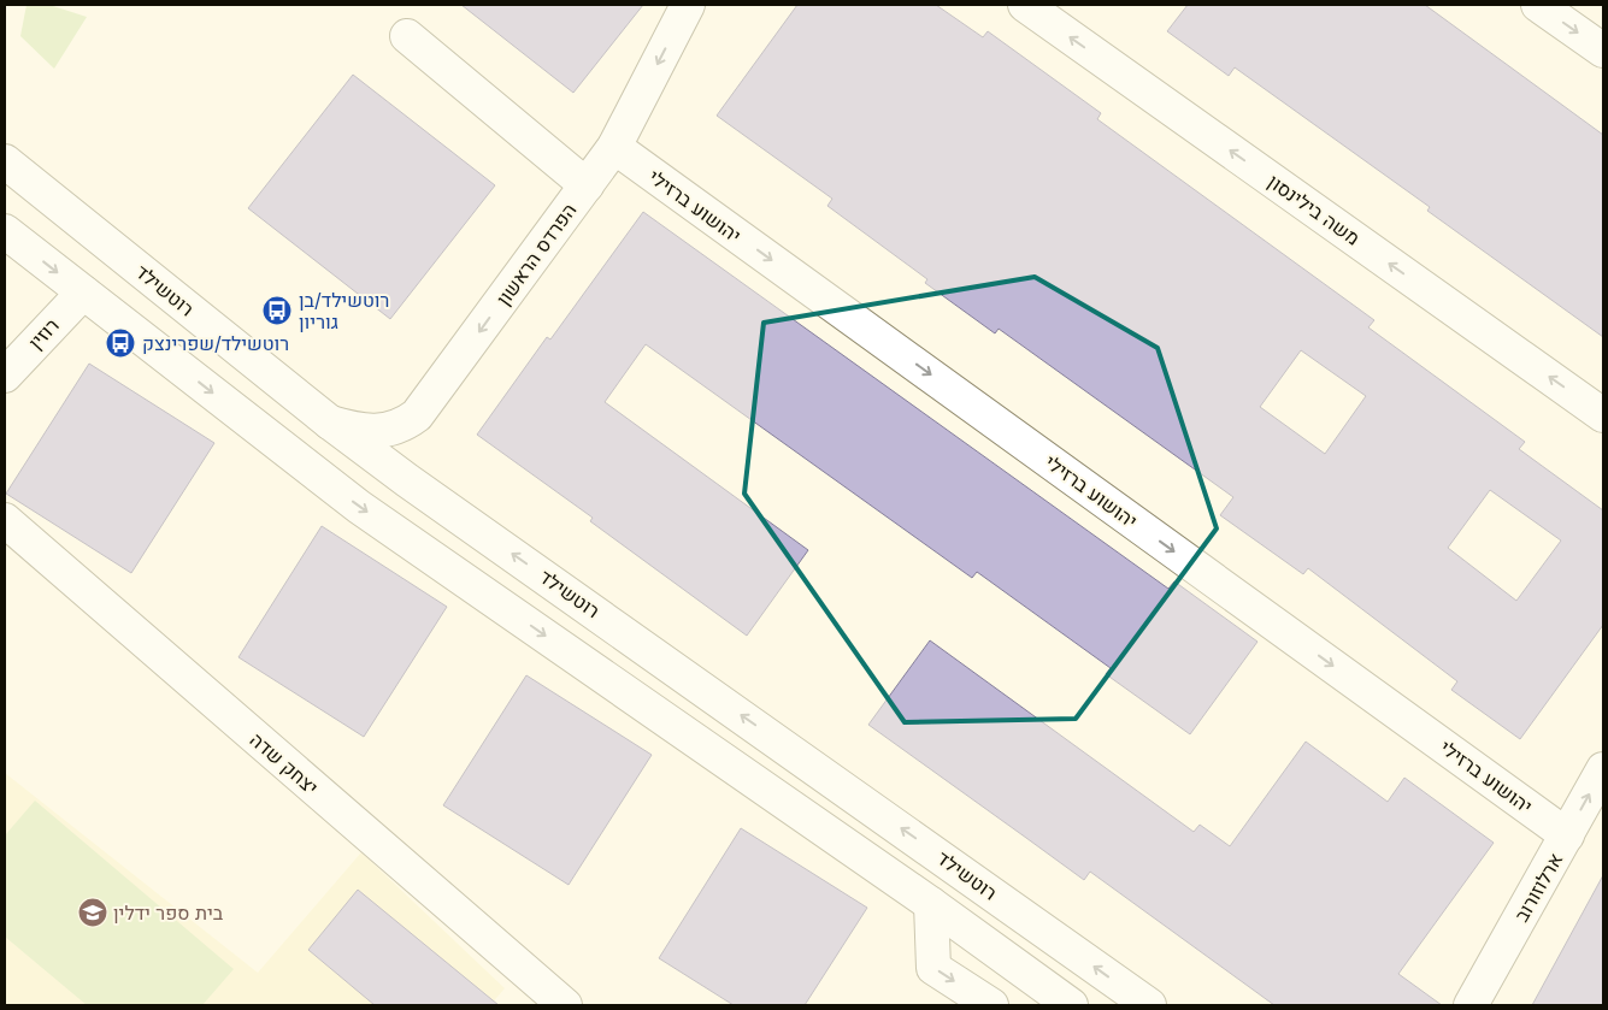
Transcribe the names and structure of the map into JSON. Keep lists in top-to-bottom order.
{
  "streets": {
    "street": [
      "יהושוע ברזילי",
      "משה בילינסון",
      "הפרדס הראשון",
      "רוטשילד",
      "רוזין",
      "יצחק שדה",
      "ארלוזורוב"
    ]
  },
  "crossings": [
    ["יהושוע ברזילי", "הפרדס הראשון"],
    ["יהושוע ברזילי", "ארלוזורוב"],
    ["הפרדס הראשון", "רוטשילד"]
  ],
  "one_way": ["יהושוע ברזילי", "משה בילינסון", "הפרדס הראשון"],
  "places": {
    "bus stop": ["רוטשילד/בן גוריון", "רוטשילד/שפרינצק"],
    "school or university": ["בית ספר ידלין"]
  }
}
